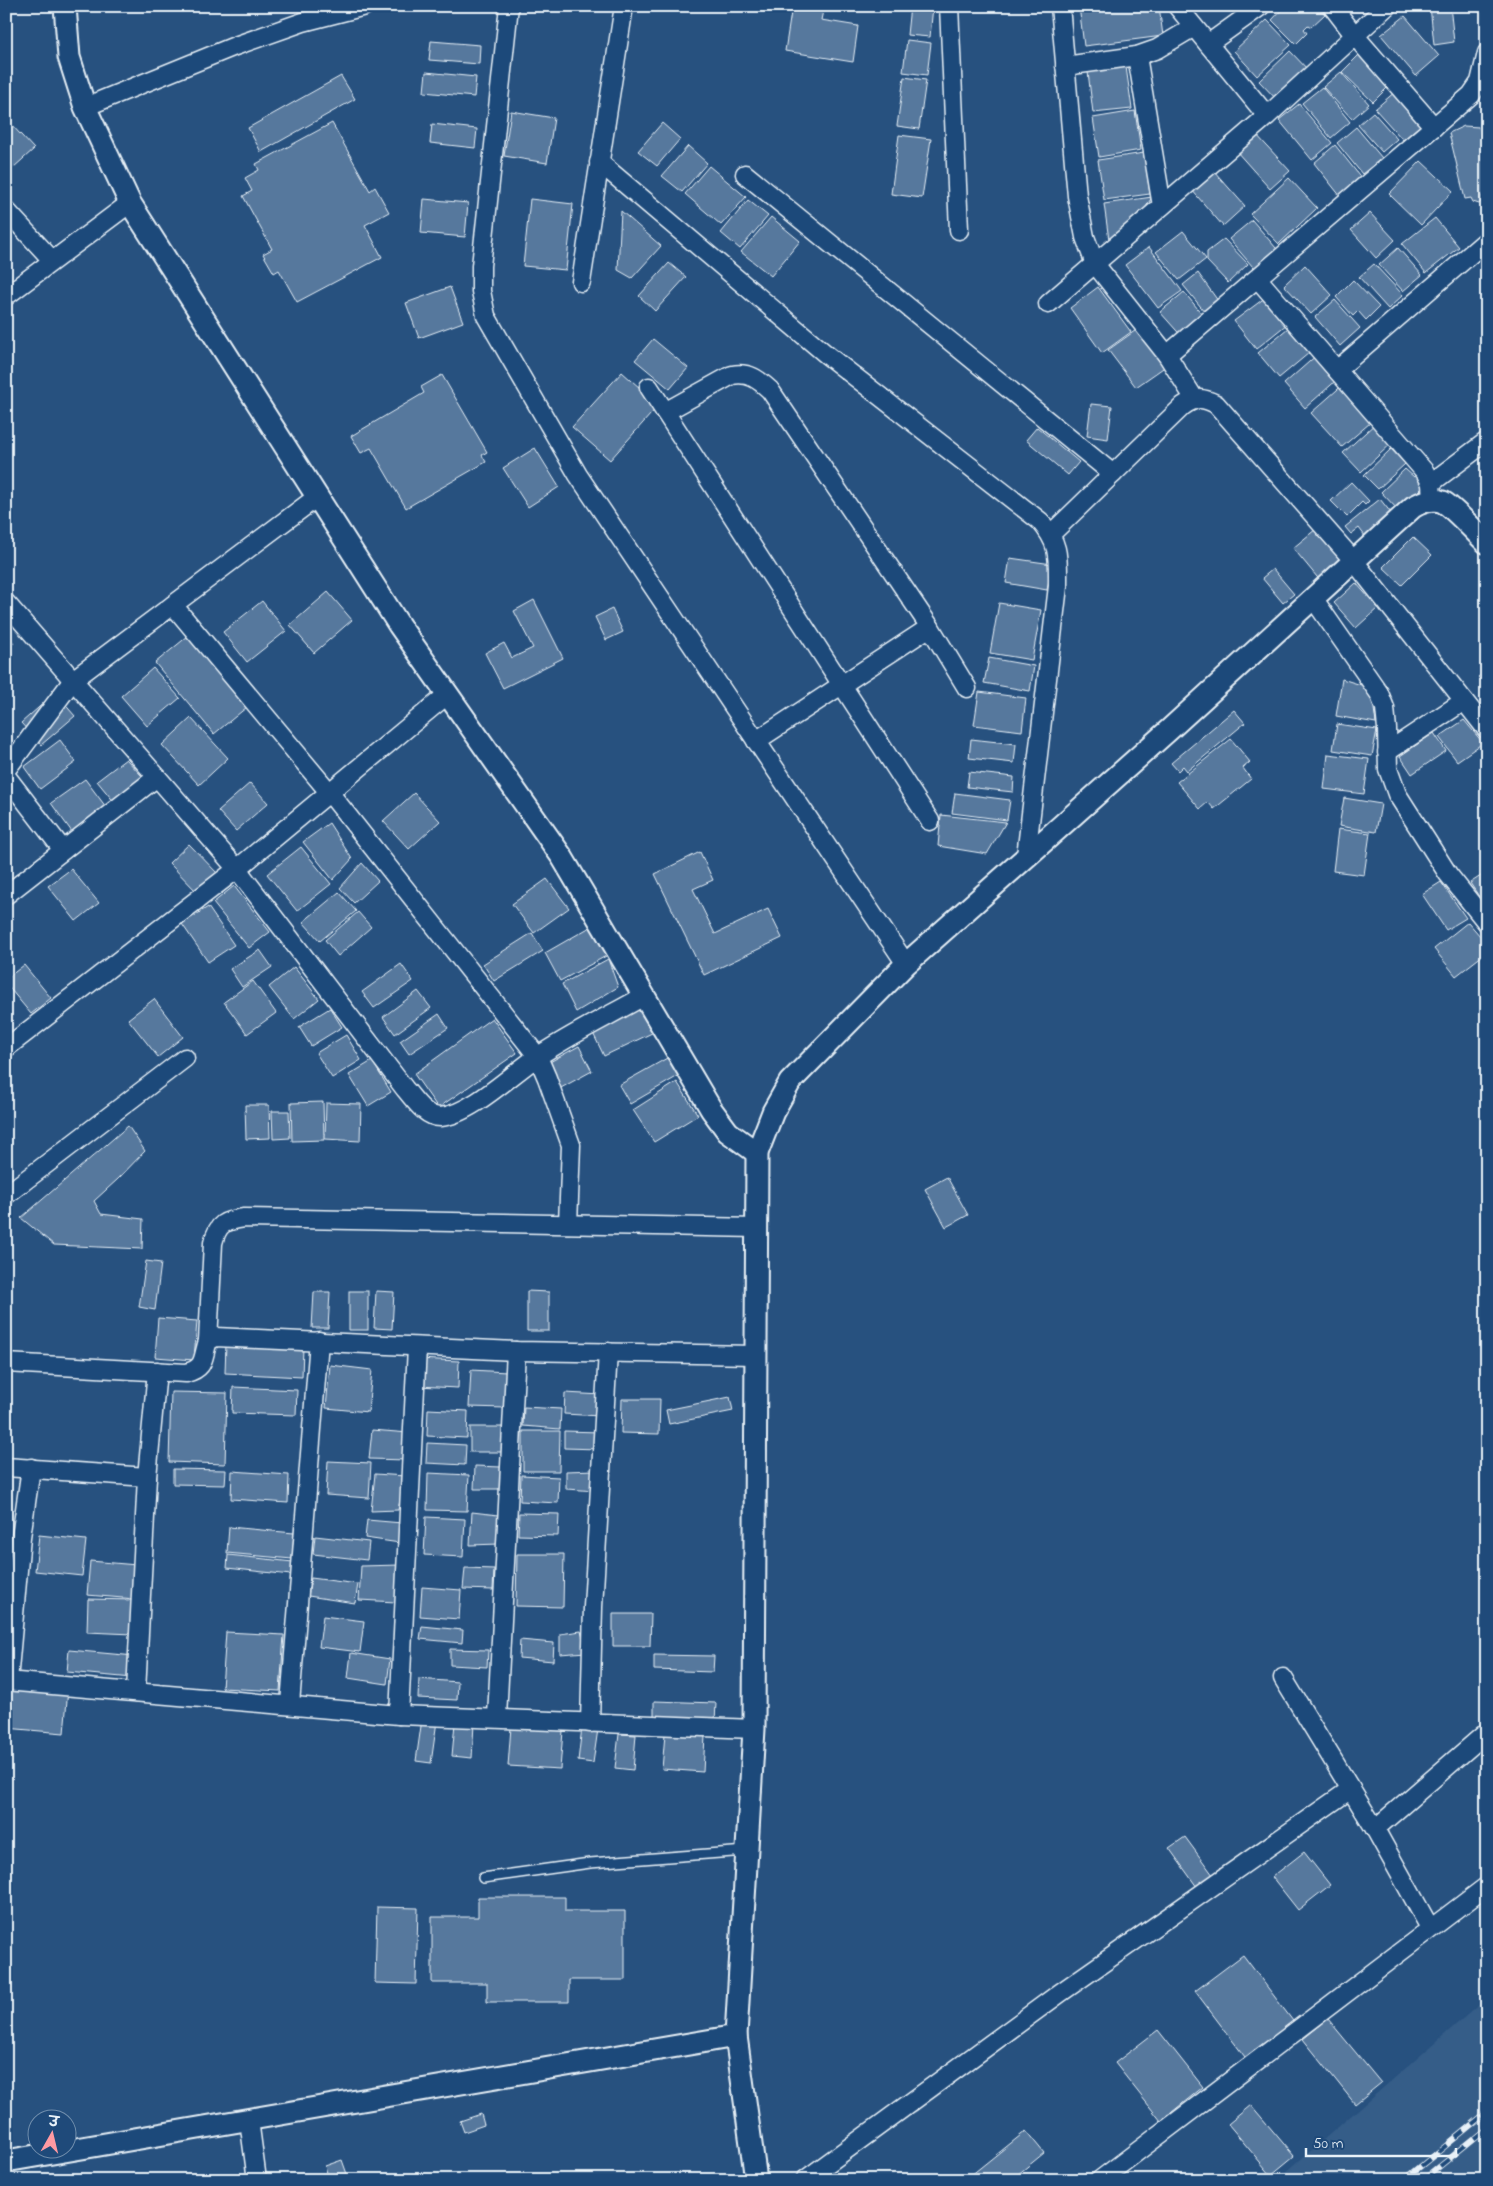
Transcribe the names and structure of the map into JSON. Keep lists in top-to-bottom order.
{
  "scale_bar": "50 m",
  "north": "top"
}
